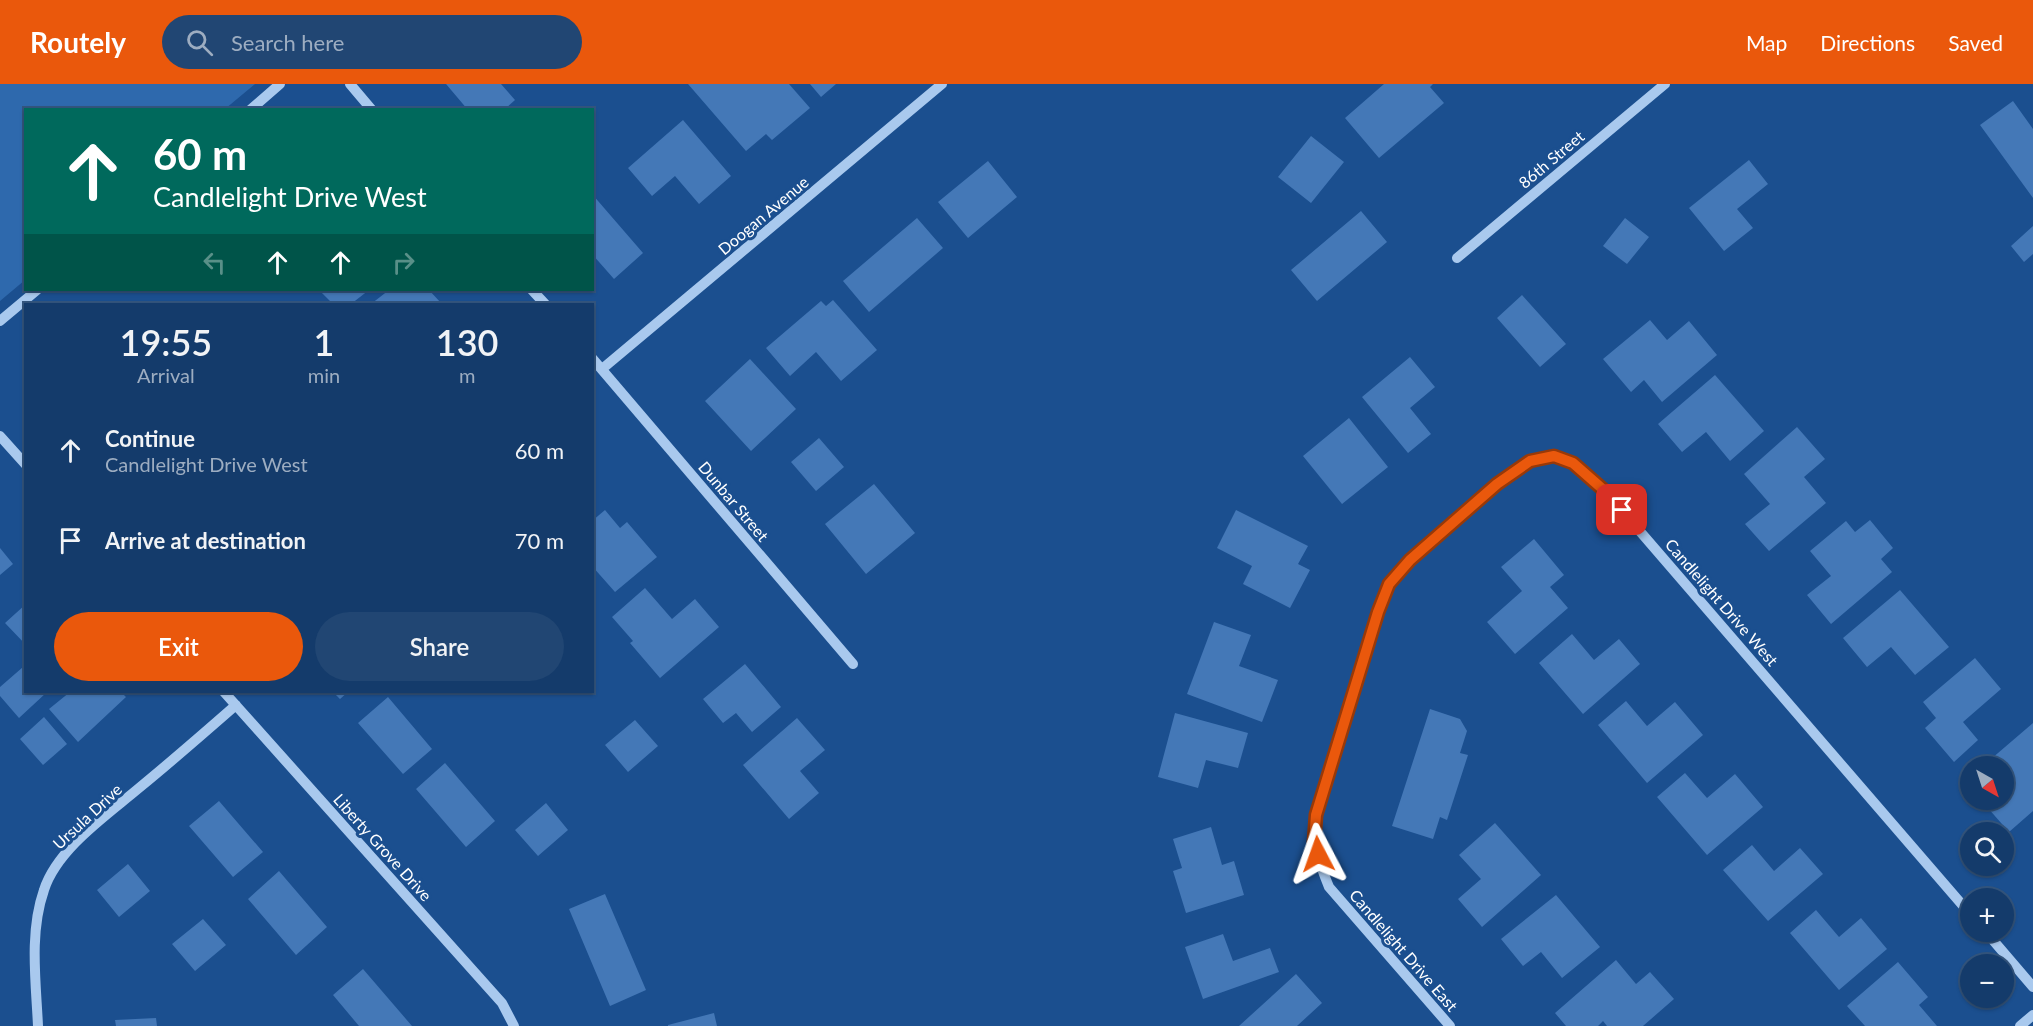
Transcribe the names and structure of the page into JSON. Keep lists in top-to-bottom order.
{
  "streets": {
    "street": [
      "86th Street",
      "Doogan Avenue",
      "Dunbar Street",
      "Candlelight Drive West",
      "Ursula Drive",
      "Liberty Grove Drive",
      "Candlelight Drive East"
    ]
  },
  "crossings": [
    ["Doogan Avenue", "Dunbar Street"],
    ["Candlelight Drive West", "Candlelight Drive East"],
    ["Ursula Drive", "Liberty Grove Drive"]
  ],
  "north": "bottom right",
  "page": {
    "header": "Routely",
    "search": "Search here",
    "nav": ["Map", "Directions", "Saved"],
    "turn": ["60 m", "Candlelight Drive West"],
    "eta": [
      "19:55",
      "Arrival",
      "1",
      "min",
      "130",
      "m"
    ],
    "list": [
      {
        "name": "Continue",
        "note": "Candlelight Drive West",
        "value": "60 m"
      },
      {
        "name": "Arrive at destination",
        "value": "70 m"
      }
    ],
    "buttons": ["Exit", "Share"],
    "map_buttons": ["+", "−"]
  }
}
